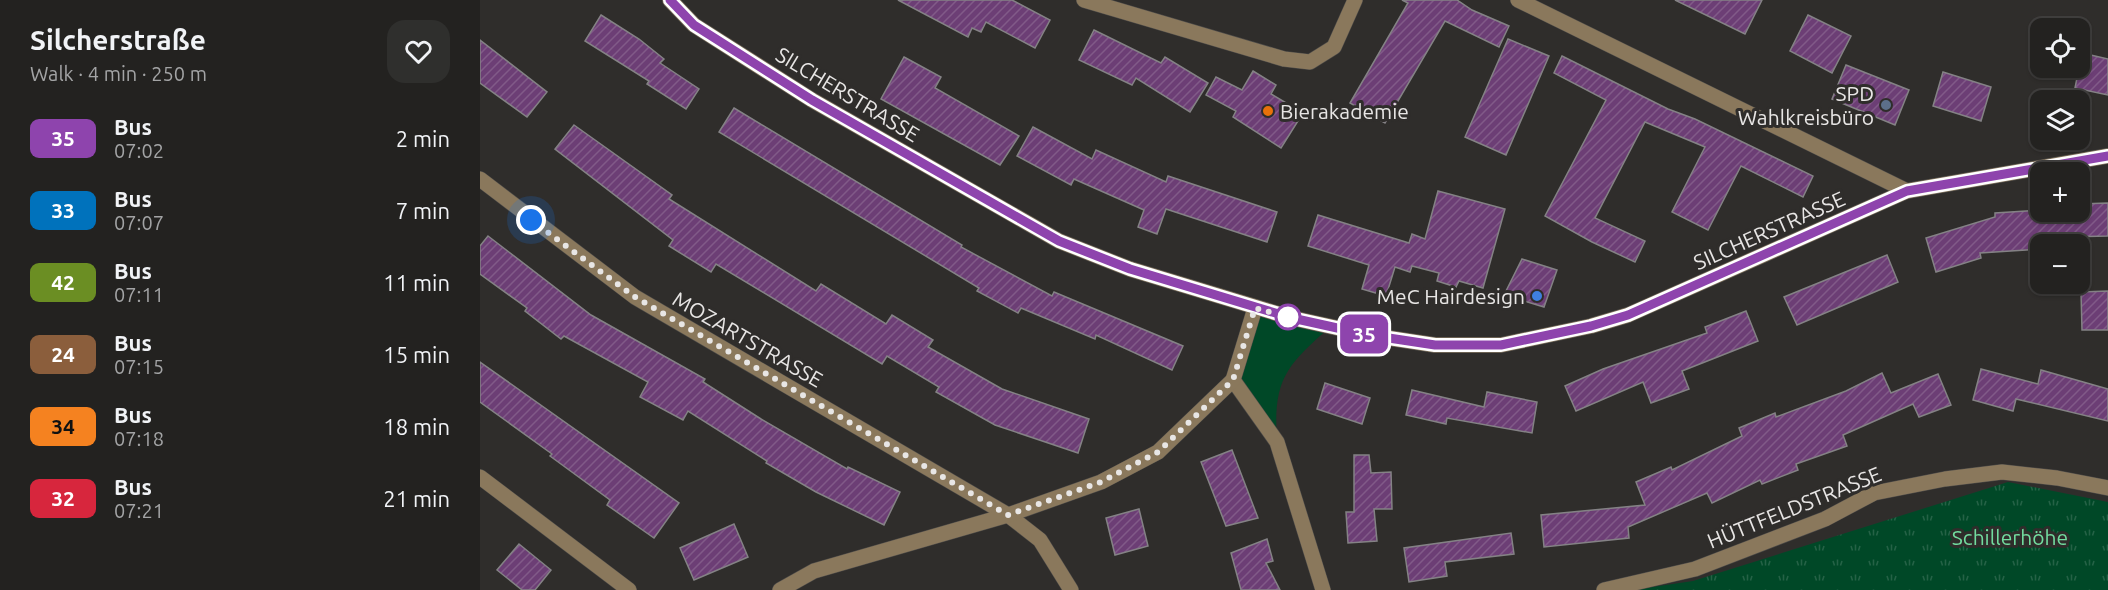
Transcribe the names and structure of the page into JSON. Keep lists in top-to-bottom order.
{
  "streets": {
    "street": ["SILCHERSTRASSE", "MOZARTSTRASSE", "HÜTTFELDSTRASSE"]
  },
  "parks": ["Schillerhöhe"],
  "places": ["SPD Wahlkreisbüro", "Bierakademie", "MeC Hairdesign"],
  "lines": ["bus line 35"],
  "page": {
    "heading": ["Silcherstraße", "Walk · 4 min · 250 m"],
    "on_map": "35",
    "map_buttons": ["+", "−"],
    "list": [
      {
        "mark": "35",
        "name": "Bus",
        "note": "07:02",
        "value": "2 min"
      },
      {
        "mark": "33",
        "name": "Bus",
        "note": "07:07",
        "value": "7 min"
      },
      {
        "mark": "42",
        "name": "Bus",
        "note": "07:11",
        "value": "11 min"
      },
      {
        "mark": "24",
        "name": "Bus",
        "note": "07:15",
        "value": "15 min"
      },
      {
        "mark": "34",
        "name": "Bus",
        "note": "07:18",
        "value": "18 min"
      },
      {
        "mark": "32",
        "name": "Bus",
        "note": "07:21",
        "value": "21 min"
      }
    ]
  }
}
